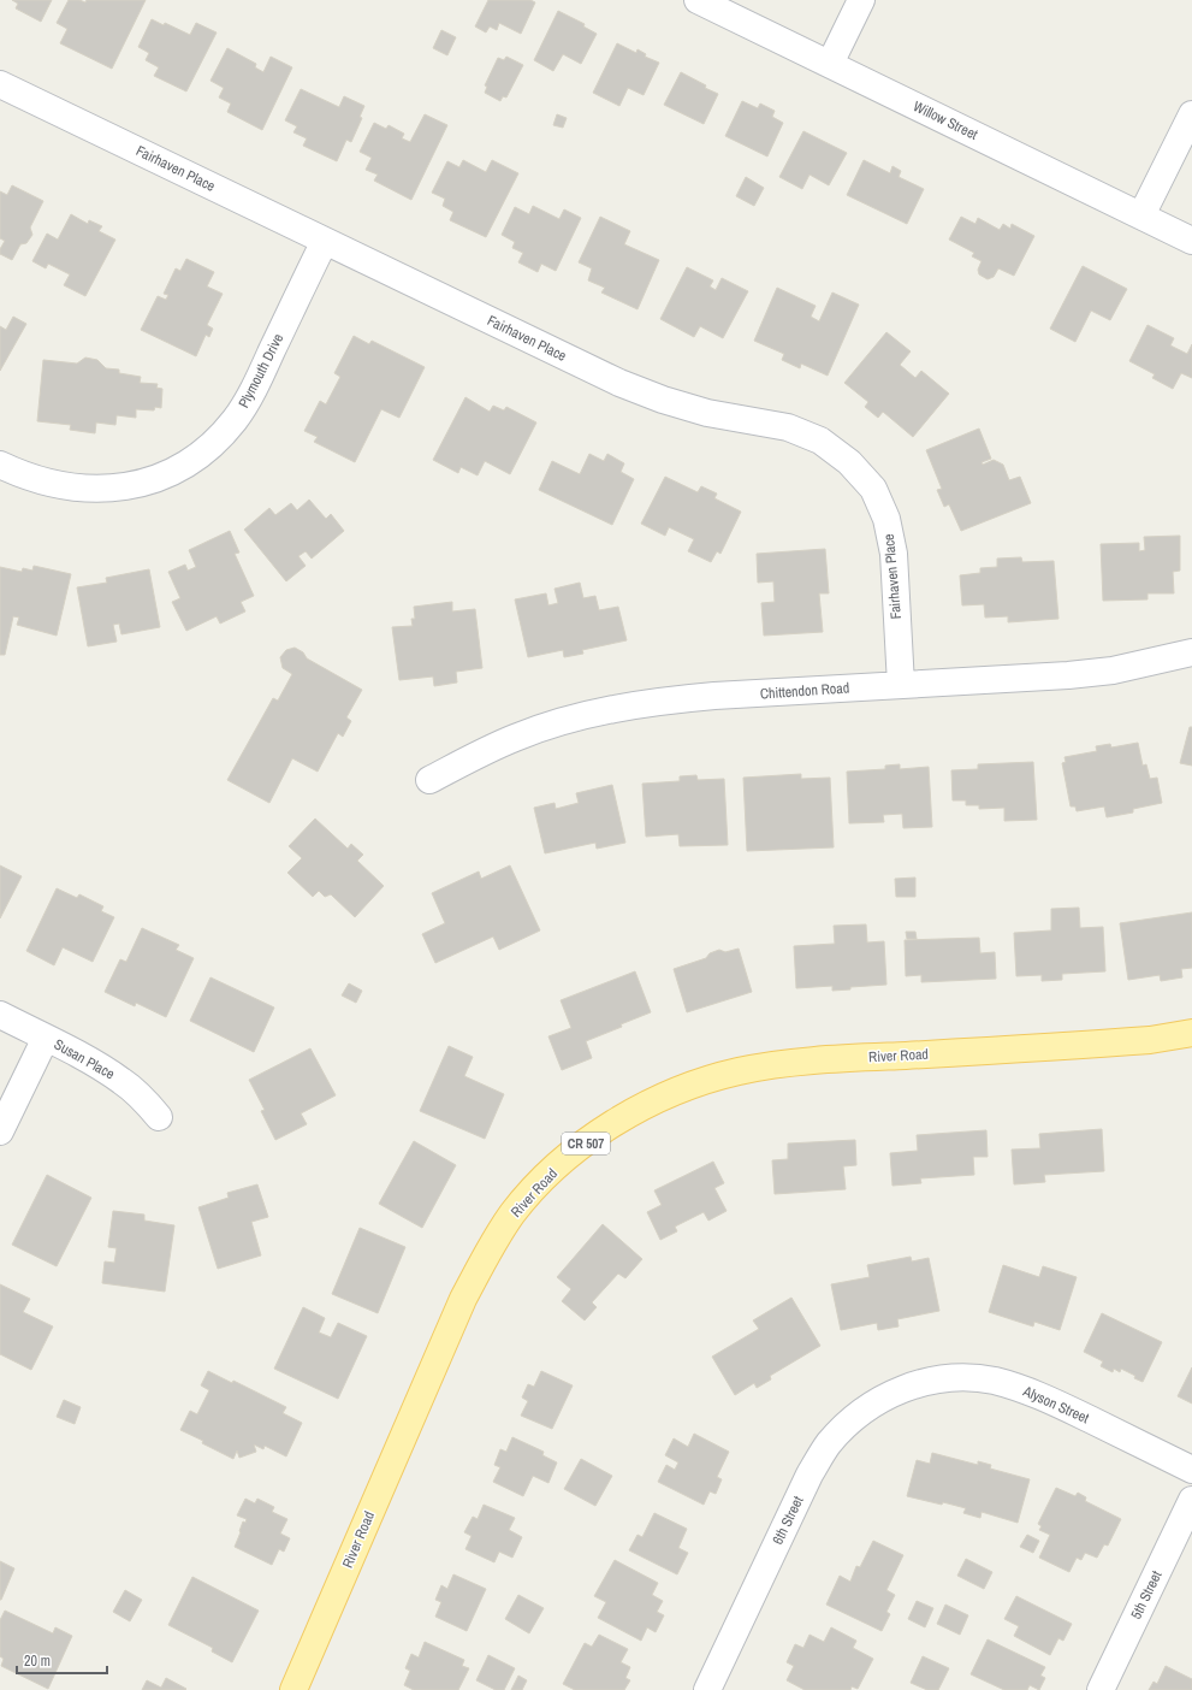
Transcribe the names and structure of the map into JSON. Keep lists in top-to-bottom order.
{
  "streets": {
    "main road": ["River Road", "CR 507"],
    "street": [
      "Willow Street",
      "Fairhaven Place",
      "Plymouth Drive",
      "Chittendon Road",
      "Susan Place",
      "Alyson Street",
      "6th Street",
      "5th Street"
    ]
  },
  "crossings": [
    ["Fairhaven Place", "Plymouth Drive"],
    ["Fairhaven Place", "Chittendon Road"],
    ["Alyson Street", "6th Street"]
  ],
  "scale_bar": "20 m"
}
